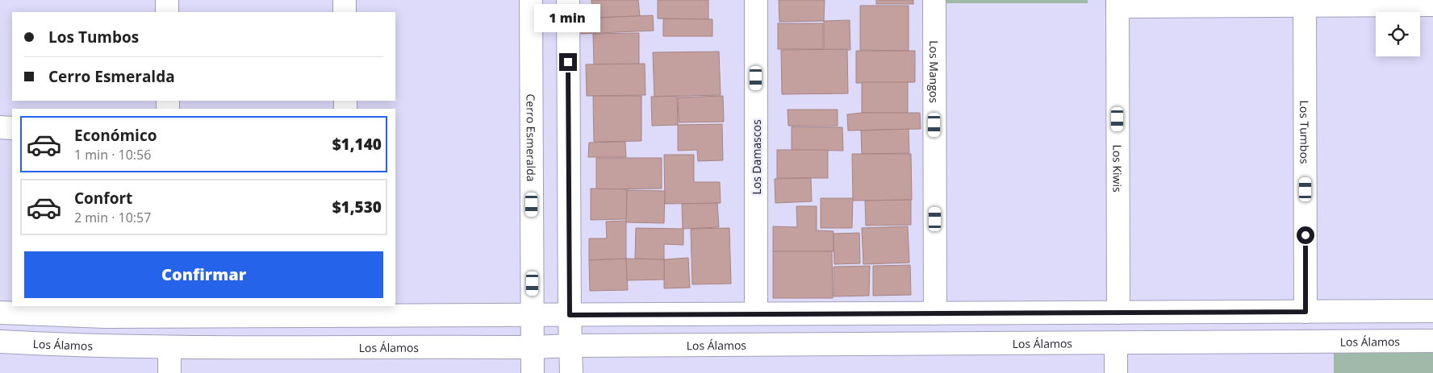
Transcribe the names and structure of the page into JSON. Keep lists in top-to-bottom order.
{
  "streets": {
    "street": [
      "Los Mangos",
      "Los Tumbos",
      "Cerro Esmeralda",
      "Los Damascos",
      "Los Kiwis",
      "Los Álamos"
    ]
  },
  "crossings": [
    ["Cerro Esmeralda", "Los Álamos"]
  ],
  "page": {
    "bubble": "1 min",
    "banner": ["Los Tumbos", "Cerro Esmeralda"],
    "list": [
      {
        "name": "Económico",
        "note": "1 min · 10:56",
        "value": "$1,140"
      },
      {
        "name": "Confort",
        "note": "2 min · 10:57",
        "value": "$1,530"
      }
    ],
    "buttons": "Confirmar"
  }
}
